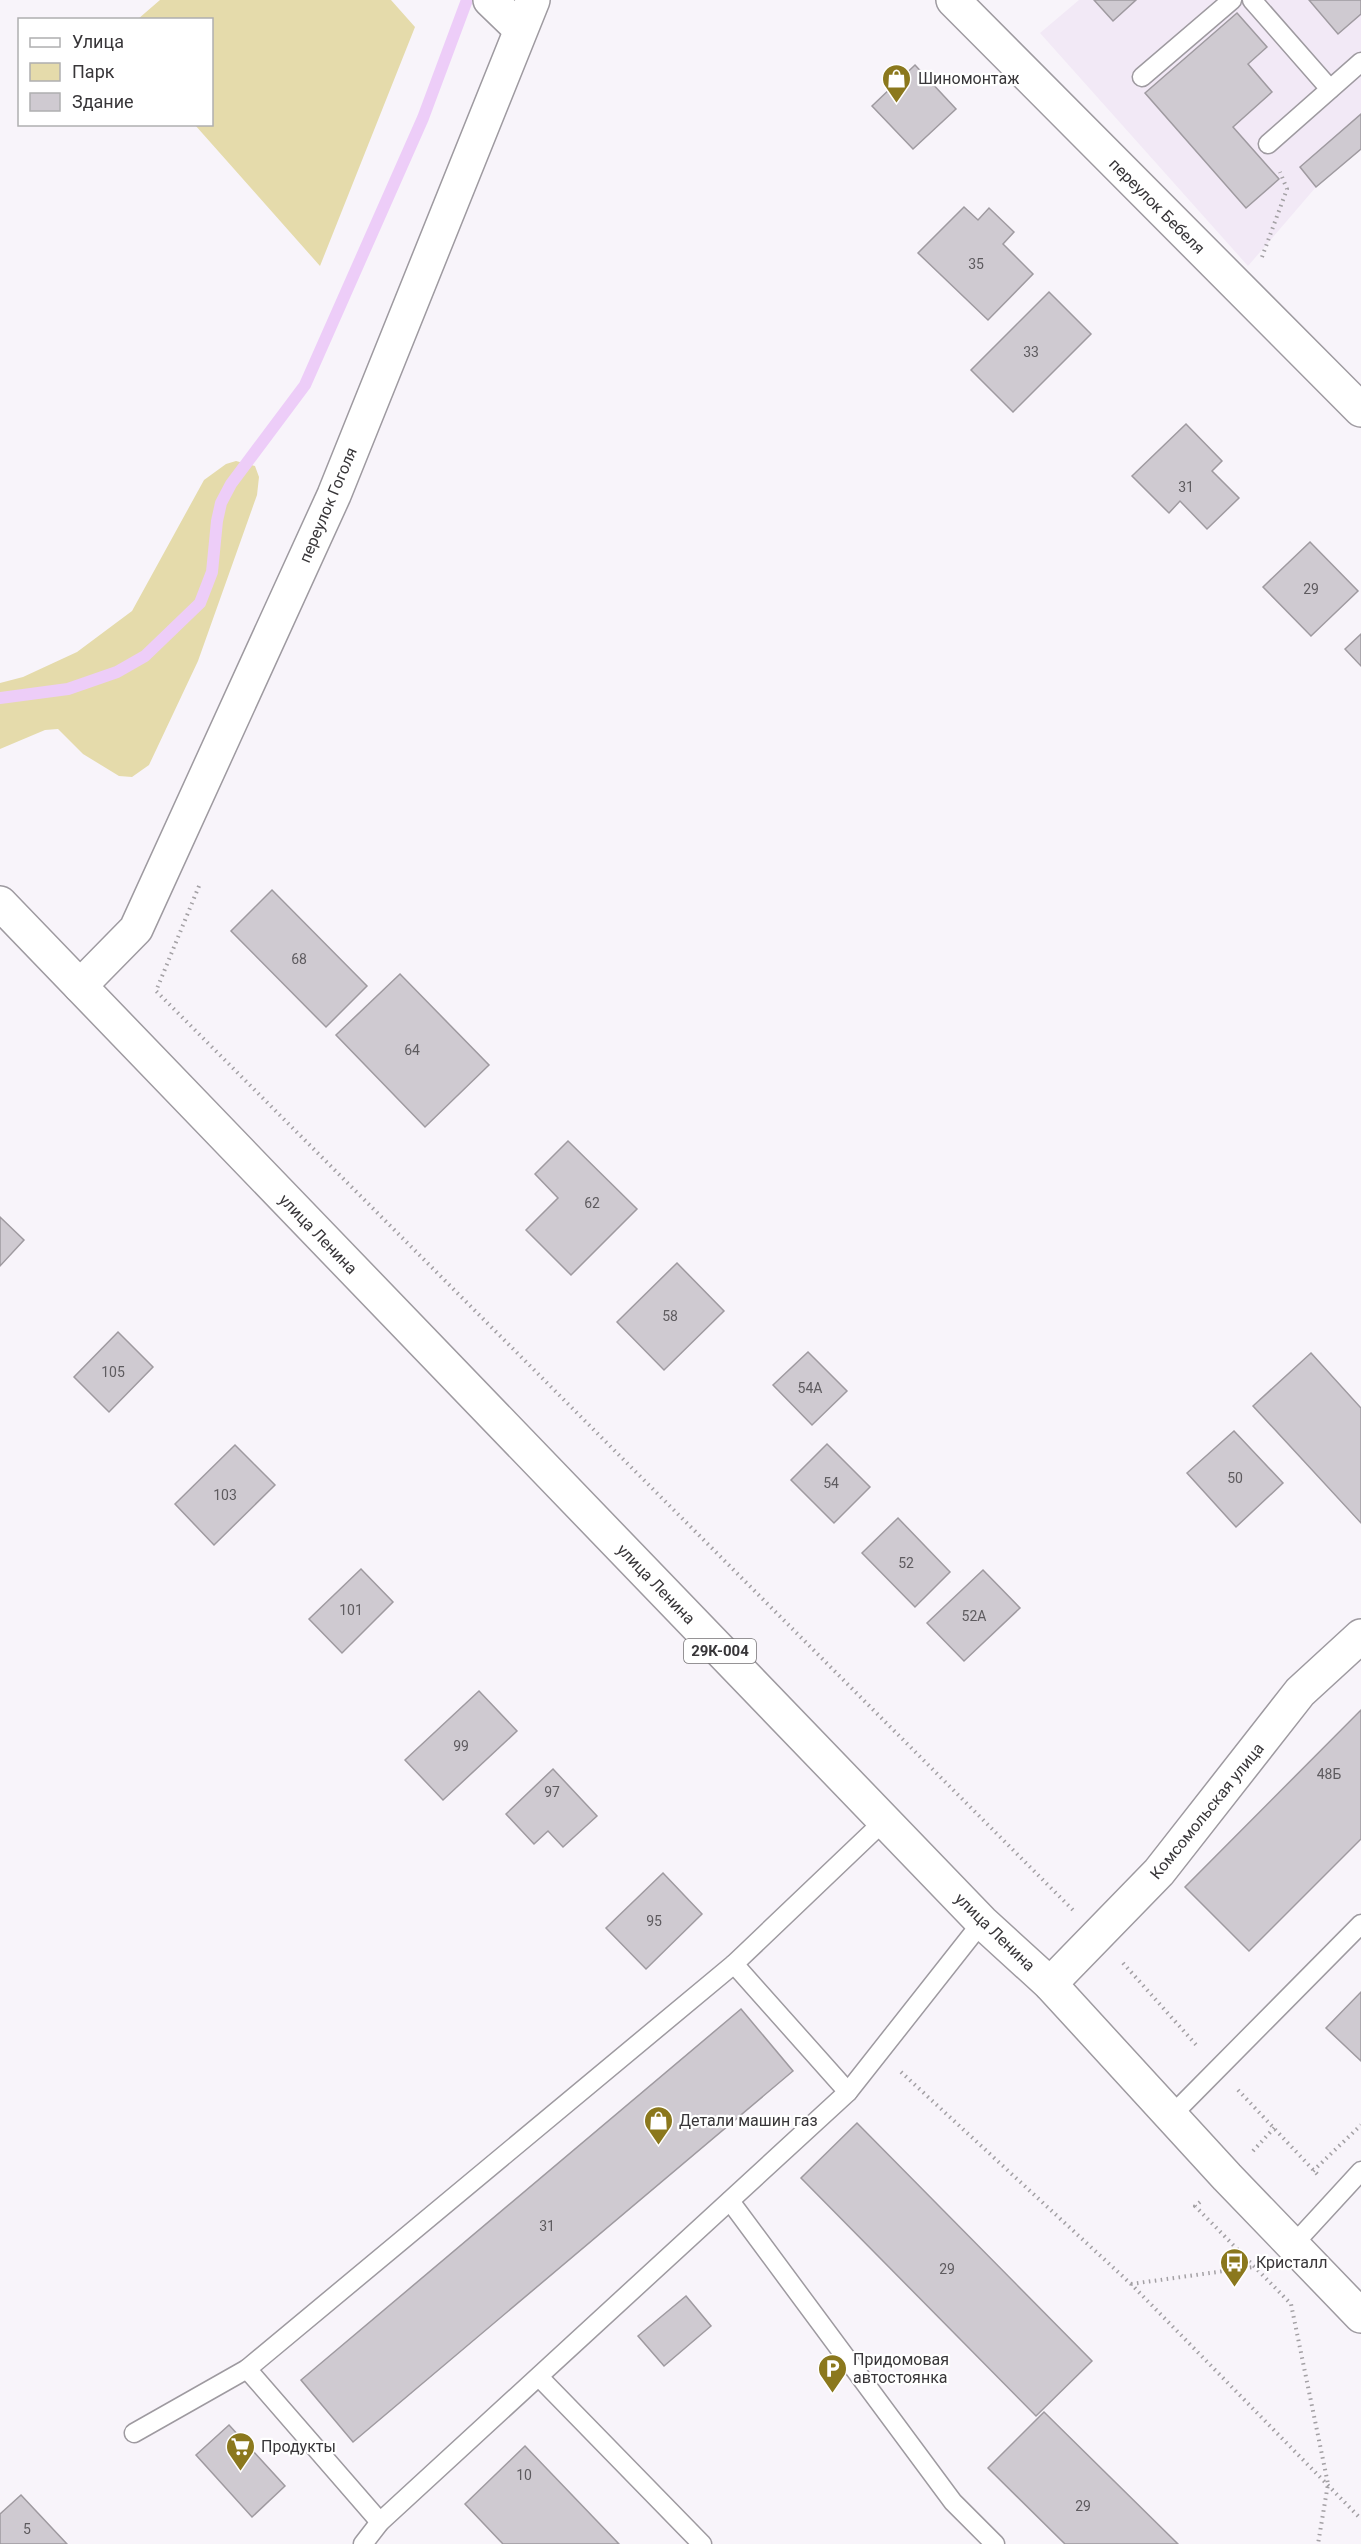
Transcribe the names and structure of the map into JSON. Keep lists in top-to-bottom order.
{
  "streets": {
    "main road": [
      "переулок Бебеля",
      "переулок Гоголя",
      "улица Ленина",
      "29К-004",
      "Комсомольская улица"
    ]
  },
  "crossings": [
    ["переулок Гоголя", "улица Ленина"],
    ["улица Ленина", "Комсомольская улица"]
  ],
  "places": {
    "shop": ["Шиномонтаж", "Детали машин газ"],
    "bus stop": ["Кристалл"],
    "parking": ["Придомовая автостоянка"],
    "supermarket": ["Продукты"]
  },
  "house_numbers": [
    "35",
    "33",
    "31",
    "29",
    "68",
    "64",
    "62",
    "58",
    "105",
    "54А",
    "50",
    "54",
    "103",
    "52",
    "101",
    "52А",
    "99",
    "48Б",
    "97",
    "95",
    "31",
    "29",
    "10",
    "29",
    "5"
  ],
  "legend": ["Улица", "Парк", "Здание"]
}
